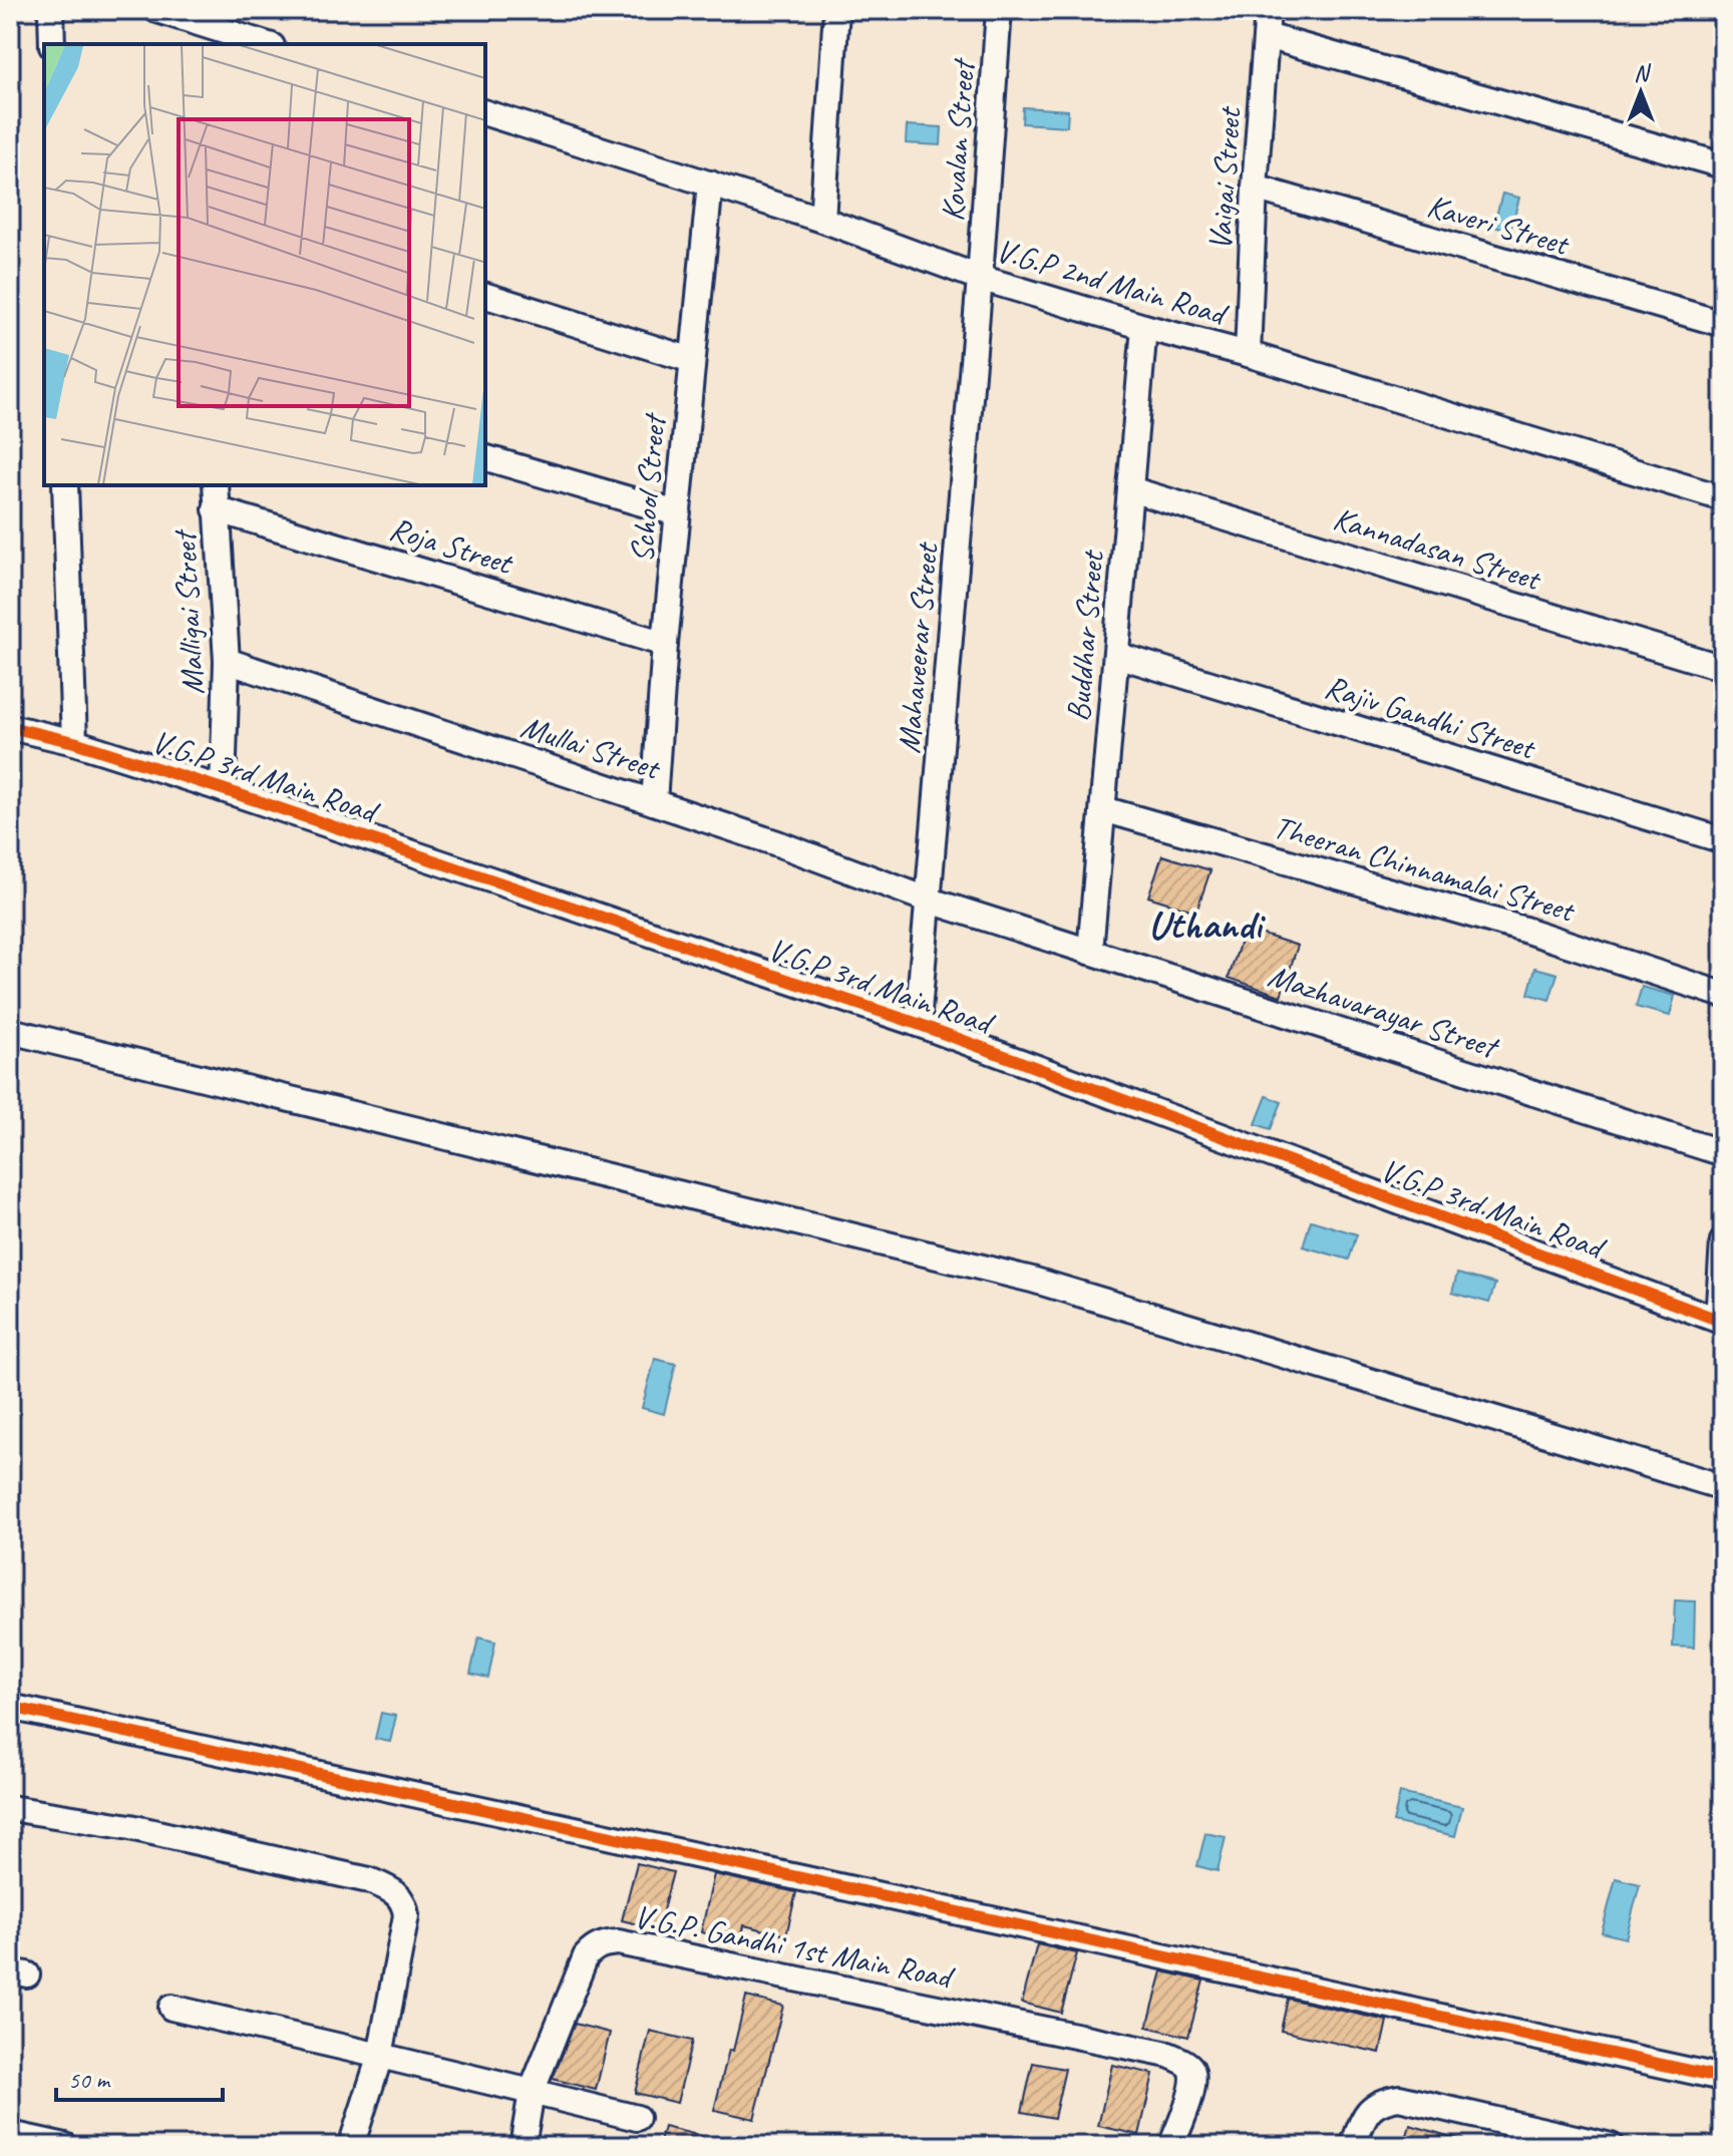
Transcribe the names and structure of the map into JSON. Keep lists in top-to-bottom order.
{
  "streets": {
    "street": [
      "Kovalan Street",
      "Vaigai Street",
      "Kaveri Street",
      "V.G.P 2nd Main Road",
      "School Street",
      "Roja Street",
      "Kannadasan Street",
      "Malligai Street",
      "Buddhar Street",
      "Mahaveerar Street",
      "Rajiv Gandhi Street",
      "Mullai Street",
      "V.G.P 3rd Main Road",
      "Theeran Chinnamalai Street",
      "Mazhavarayar Street",
      "V.G.P. Gandhi 1st Main Road"
    ]
  },
  "crossings": [
    ["Kovalan Street", "V.G.P 2nd Main Road"],
    ["Kovalan Street", "Mahaveerar Street"],
    ["Vaigai Street", "Kaveri Street"],
    ["Vaigai Street", "V.G.P 2nd Main Road"],
    ["V.G.P 2nd Main Road", "School Street"],
    ["V.G.P 2nd Main Road", "Buddhar Street"],
    ["V.G.P 2nd Main Road", "Mahaveerar Street"],
    ["School Street", "Roja Street"],
    ["School Street", "Mullai Street"],
    ["Roja Street", "Malligai Street"],
    ["Kannadasan Street", "Buddhar Street"],
    ["Malligai Street", "Mullai Street"],
    ["Malligai Street", "V.G.P 3rd Main Road"],
    ["Buddhar Street", "Rajiv Gandhi Street"],
    ["Buddhar Street", "Theeran Chinnamalai Street"],
    ["Buddhar Street", "Mazhavarayar Street"],
    ["Mahaveerar Street", "Mullai Street"],
    ["Mahaveerar Street", "V.G.P 3rd Main Road"],
    ["Mahaveerar Street", "Mazhavarayar Street"],
    ["Mullai Street", "Mazhavarayar Street"]
  ],
  "districts": ["Uthandi"],
  "scale_bar": "50 m",
  "north": "top"
}
